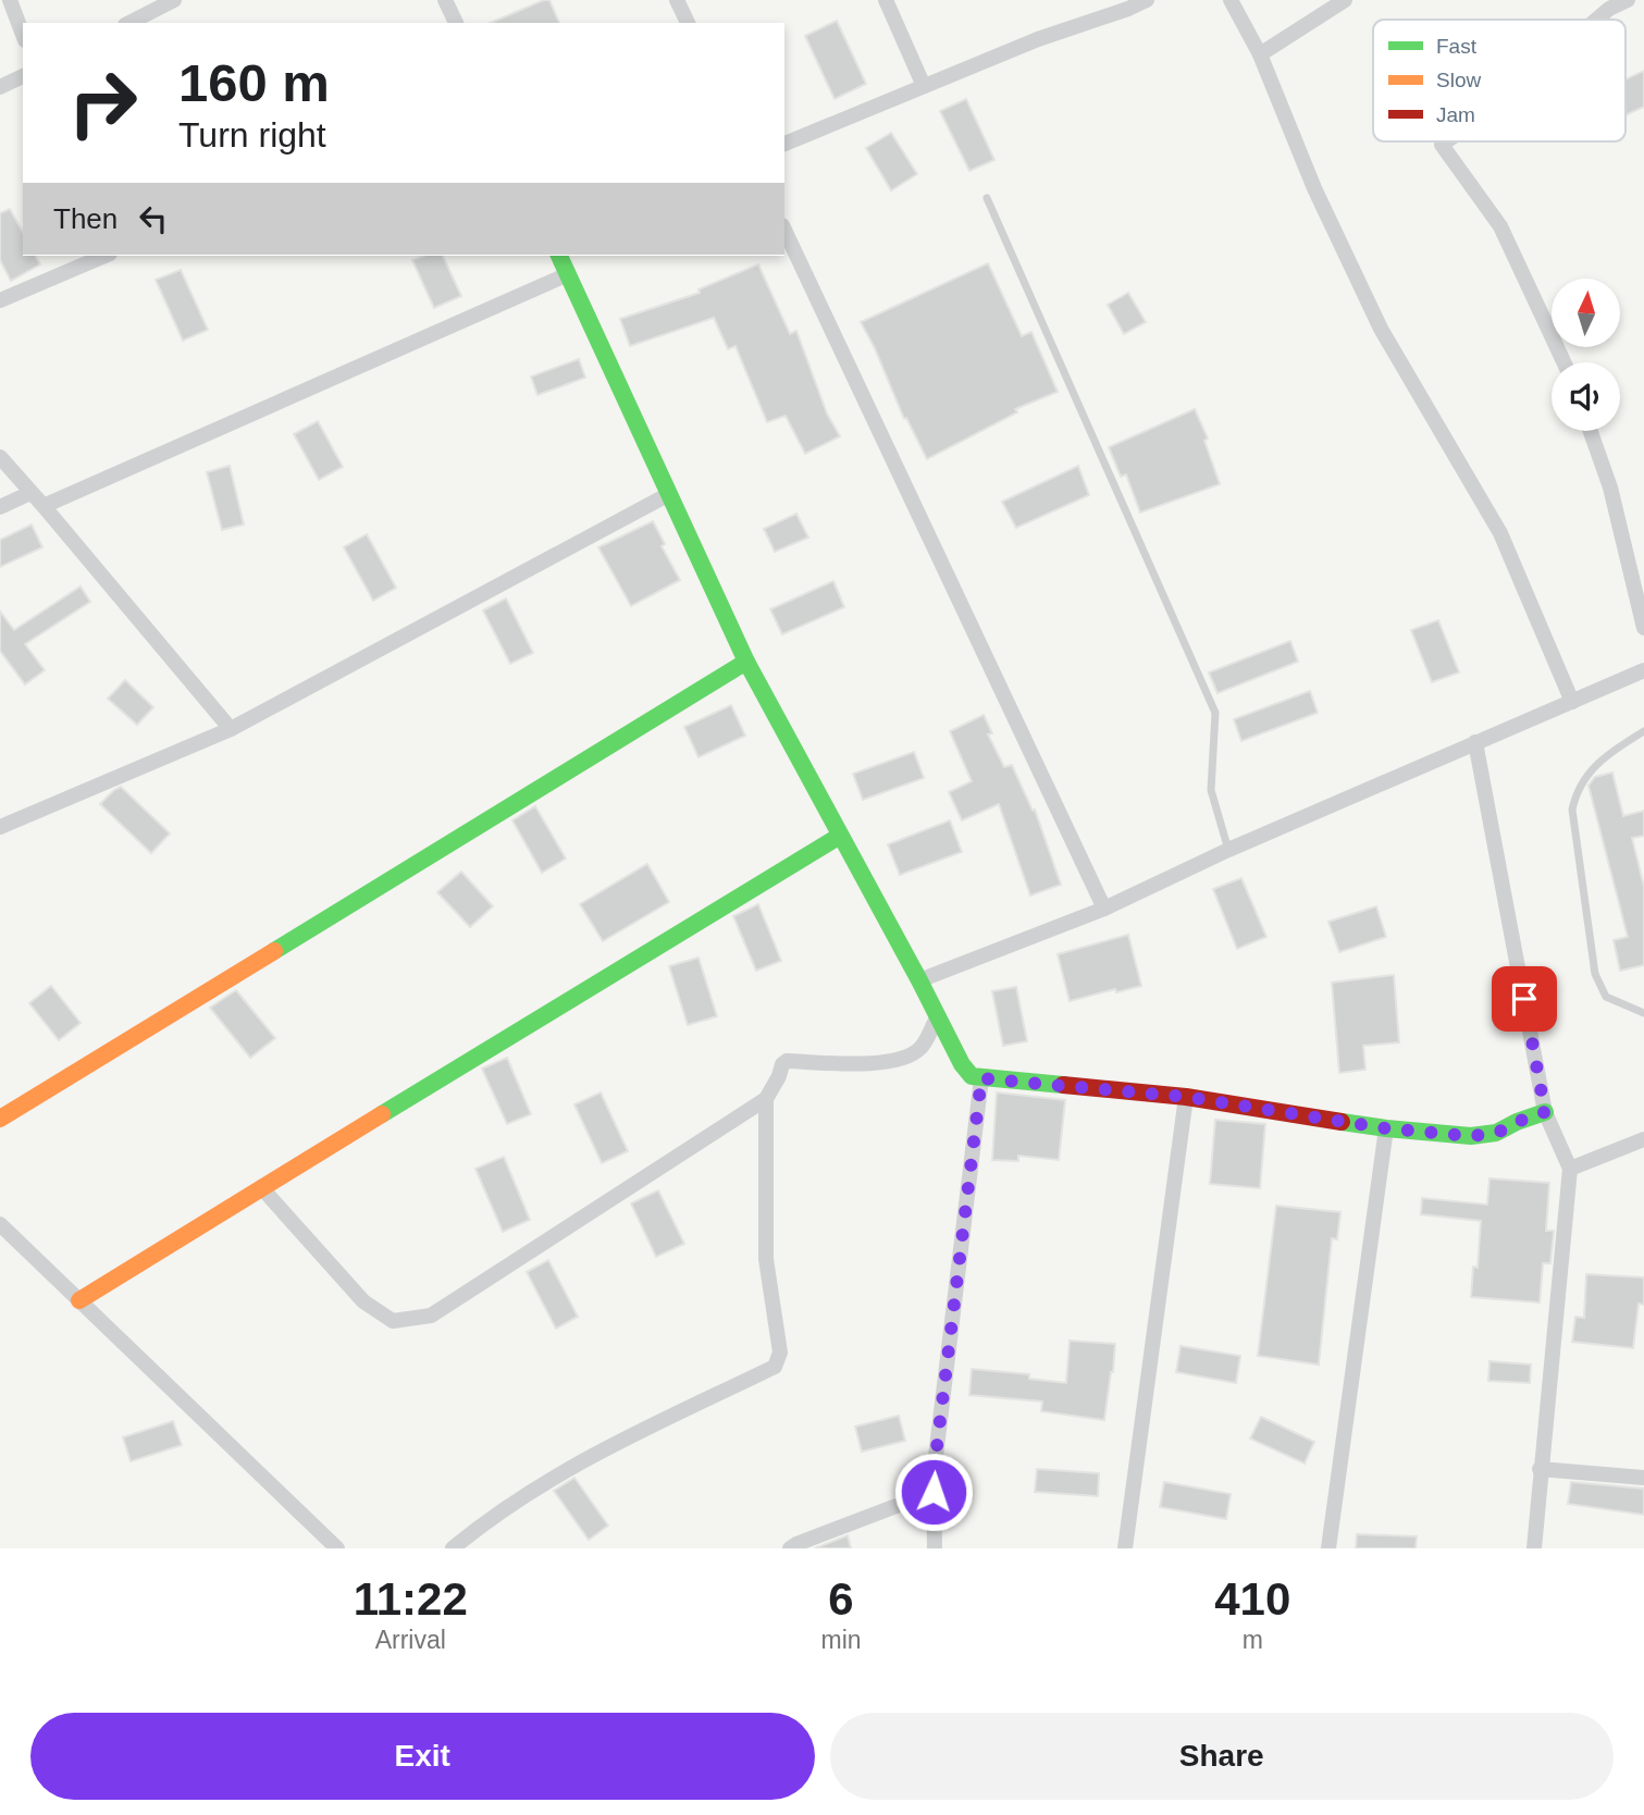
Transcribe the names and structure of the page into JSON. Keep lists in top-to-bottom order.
{
  "legend": ["Fast", "Slow", "Jam"],
  "north": "top",
  "page": {
    "turn": ["160 m", "Turn right"],
    "then": "Then",
    "eta": [
      "11:22",
      "Arrival",
      "6",
      "min",
      "410",
      "m"
    ],
    "buttons": ["Exit", "Share"]
  }
}
